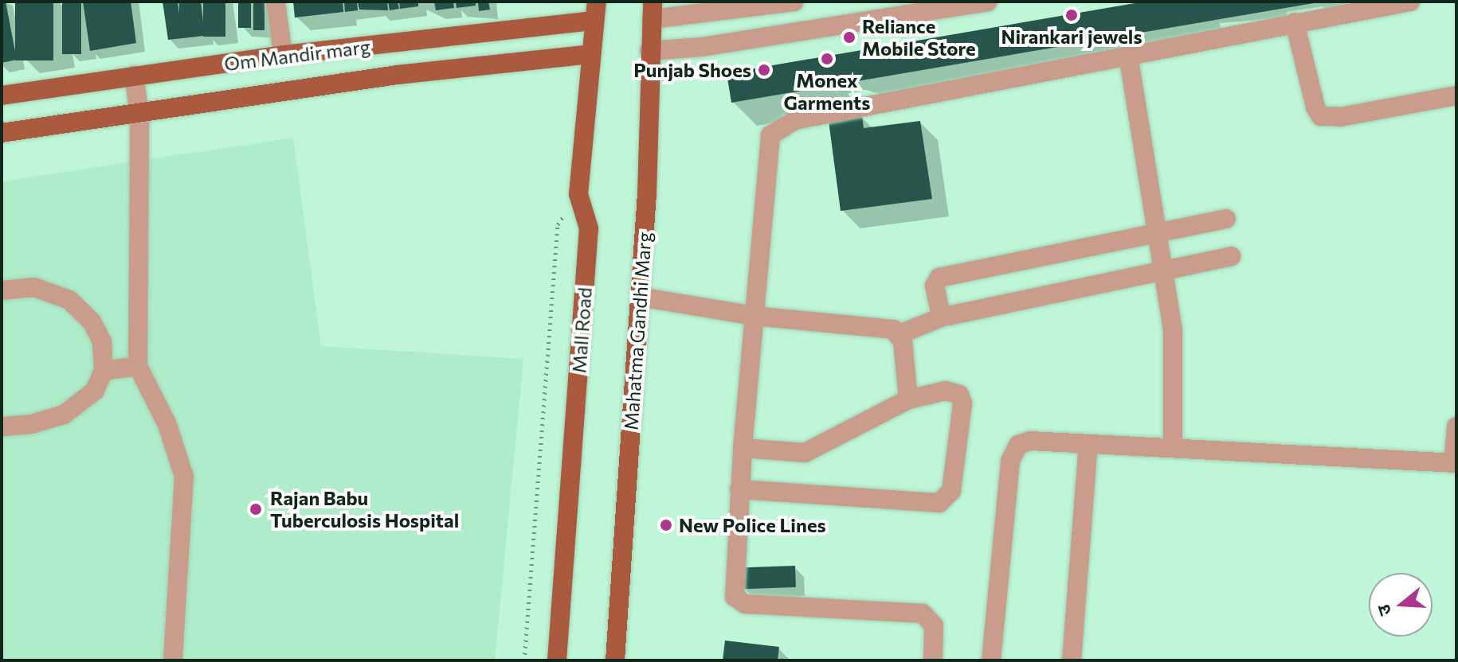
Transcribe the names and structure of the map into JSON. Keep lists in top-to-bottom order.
{
  "streets": {
    "main road": ["Om Mandir marg", "Mall Road", "Mahatma Gandhi Marg"]
  },
  "crossings": [
    ["Om Mandir marg", "Mall Road"]
  ],
  "places": [
    "Nirankari jewels",
    "Reliance Mobile Store",
    "Monex Garments",
    "Punjab Shoes",
    "Rajan Babu Tuberculosis Hospital",
    "New Police Lines"
  ],
  "north": "left"
}
